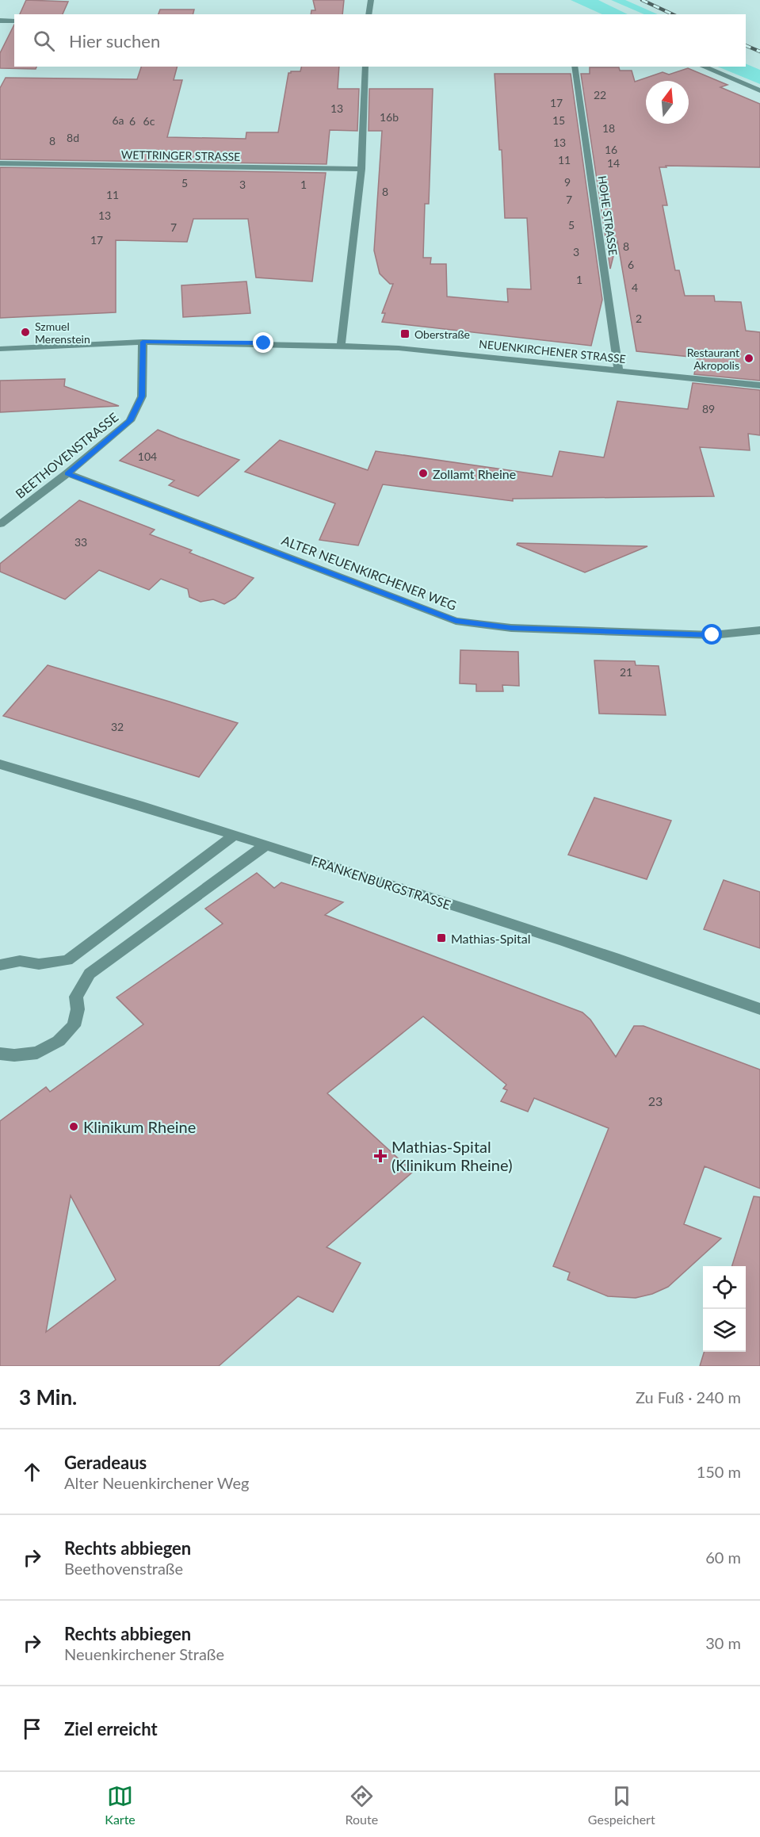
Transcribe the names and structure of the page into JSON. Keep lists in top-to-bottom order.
{
  "streets": {
    "street": [
      "WETTRINGER STRASSE",
      "HOHE STRASSE",
      "NEUENKIRCHENER STRASSE",
      "BEETHOVENSTRASSE",
      "ALTER NEUENKIRCHENER WEG",
      "FRANKENBURGSTRASSE"
    ]
  },
  "crossings": [
    ["HOHE STRASSE", "NEUENKIRCHENER STRASSE"],
    ["NEUENKIRCHENER STRASSE", "BEETHOVENSTRASSE"],
    ["BEETHOVENSTRASSE", "ALTER NEUENKIRCHENER WEG"]
  ],
  "places": {
    "other": [
      "Szmuel Merenstein",
      "Restaurant Akropolis",
      "Zollamt Rheine",
      "Klinikum Rheine"
    ],
    "transit": ["Oberstraße", "Mathias-Spital"],
    "health": ["Mathias-Spital (Klinikum Rheine)"]
  },
  "house_numbers": [
    "22",
    "17",
    "13",
    "16b",
    "6a",
    "15",
    "6",
    "6c",
    "18",
    "8d",
    "8",
    "13",
    "16",
    "11",
    "14",
    "9",
    "5",
    "3",
    "1",
    "8",
    "11",
    "7",
    "13",
    "5",
    "7",
    "17",
    "8",
    "3",
    "6",
    "1",
    "4",
    "2",
    "89",
    "104",
    "33",
    "21",
    "32",
    "23"
  ],
  "north": "top",
  "page": {
    "search": "Hier suchen",
    "heading": ["3 Min.", "Zu Fuß · 240 m"],
    "list": [
      ["Geradeaus", "Alter Neuenkirchener Weg", "150 m"],
      ["Rechts abbiegen", "Beethovenstraße", "60 m"],
      ["Rechts abbiegen", "Neuenkirchener Straße", "30 m"],
      "Ziel erreicht"
    ],
    "nav": ["Karte", "Route", "Gespeichert"]
  }
}
